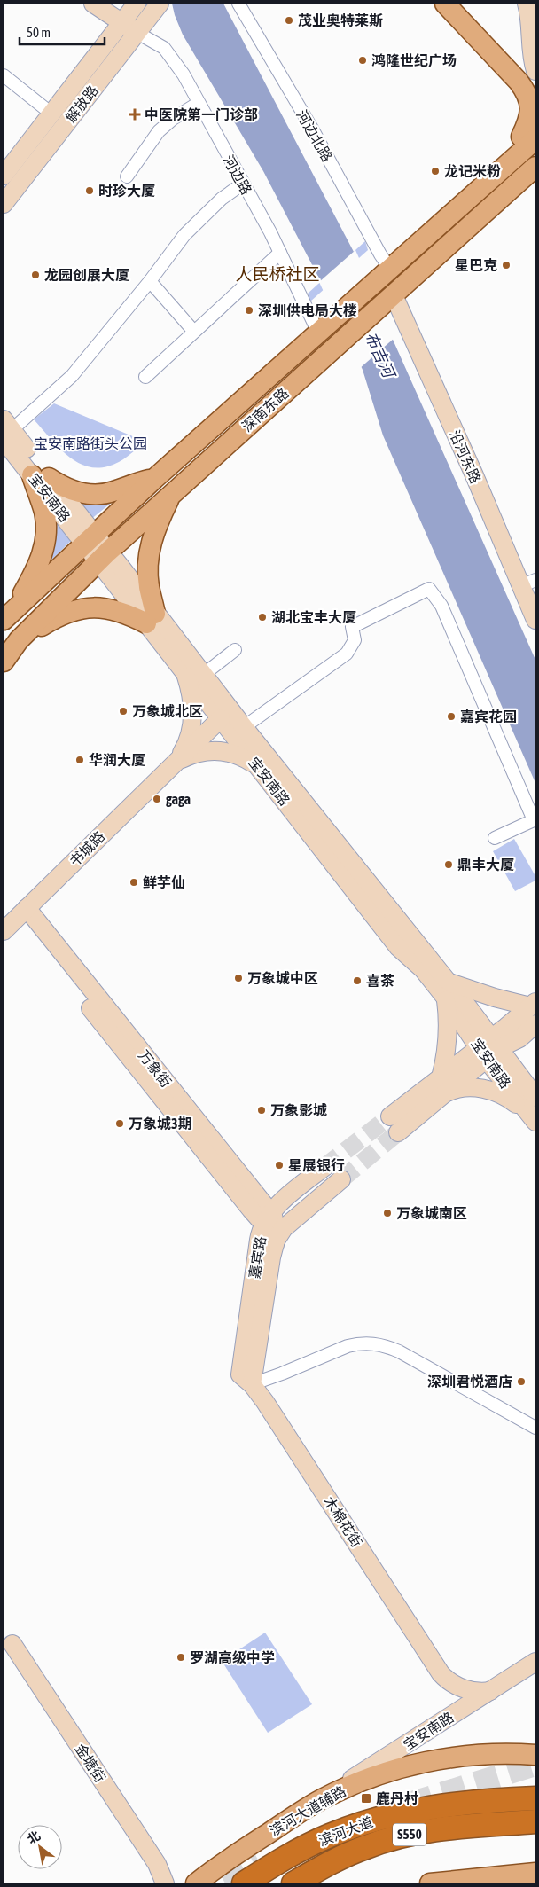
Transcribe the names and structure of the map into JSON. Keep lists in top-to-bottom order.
{
  "streets": {
    "highway": ["滨河大道", "S550"],
    "main road": ["深南东路", "滨河大道辅路"],
    "street": [
      "解放路",
      "河边北路",
      "河边路",
      "沿河东路",
      "宝安南路",
      "书城路",
      "万象街",
      "嘉宾路",
      "木棉花街",
      "金塘街"
    ]
  },
  "crossings": [
    ["解放路", "河边路"],
    ["河边北路", "深南东路"],
    ["河边路", "深南东路"],
    ["深南东路", "沿河东路"],
    ["深南东路", "宝安南路"],
    ["宝安南路", "书城路"],
    ["宝安南路", "木棉花街"],
    ["宝安南路", "滨河大道辅路"],
    ["书城路", "万象街"],
    ["万象街", "嘉宾路"],
    ["嘉宾路", "木棉花街"]
  ],
  "districts": ["人民桥社区"],
  "water": ["布吉河"],
  "parks": ["宝安南路街头公园"],
  "places": {
    "other": [
      "茂业奥特莱斯",
      "鸿隆世纪广场",
      "龙记米粉",
      "时珍大厦",
      "星巴克",
      "龙园创展大厦",
      "深圳供电局大楼",
      "湖北宝丰大厦",
      "万象城北区",
      "嘉宾花园",
      "华润大厦",
      "gaga",
      "鼎丰大厦",
      "鲜芋仙",
      "万象城中区",
      "喜茶",
      "万象影城",
      "万象城3期",
      "星展银行",
      "万象城南区",
      "深圳君悦酒店",
      "罗湖高级中学"
    ],
    "health": ["中医院第一门诊部"],
    "transit": ["鹿丹村"]
  },
  "scale_bar": "50 m",
  "north": "top left"
}
